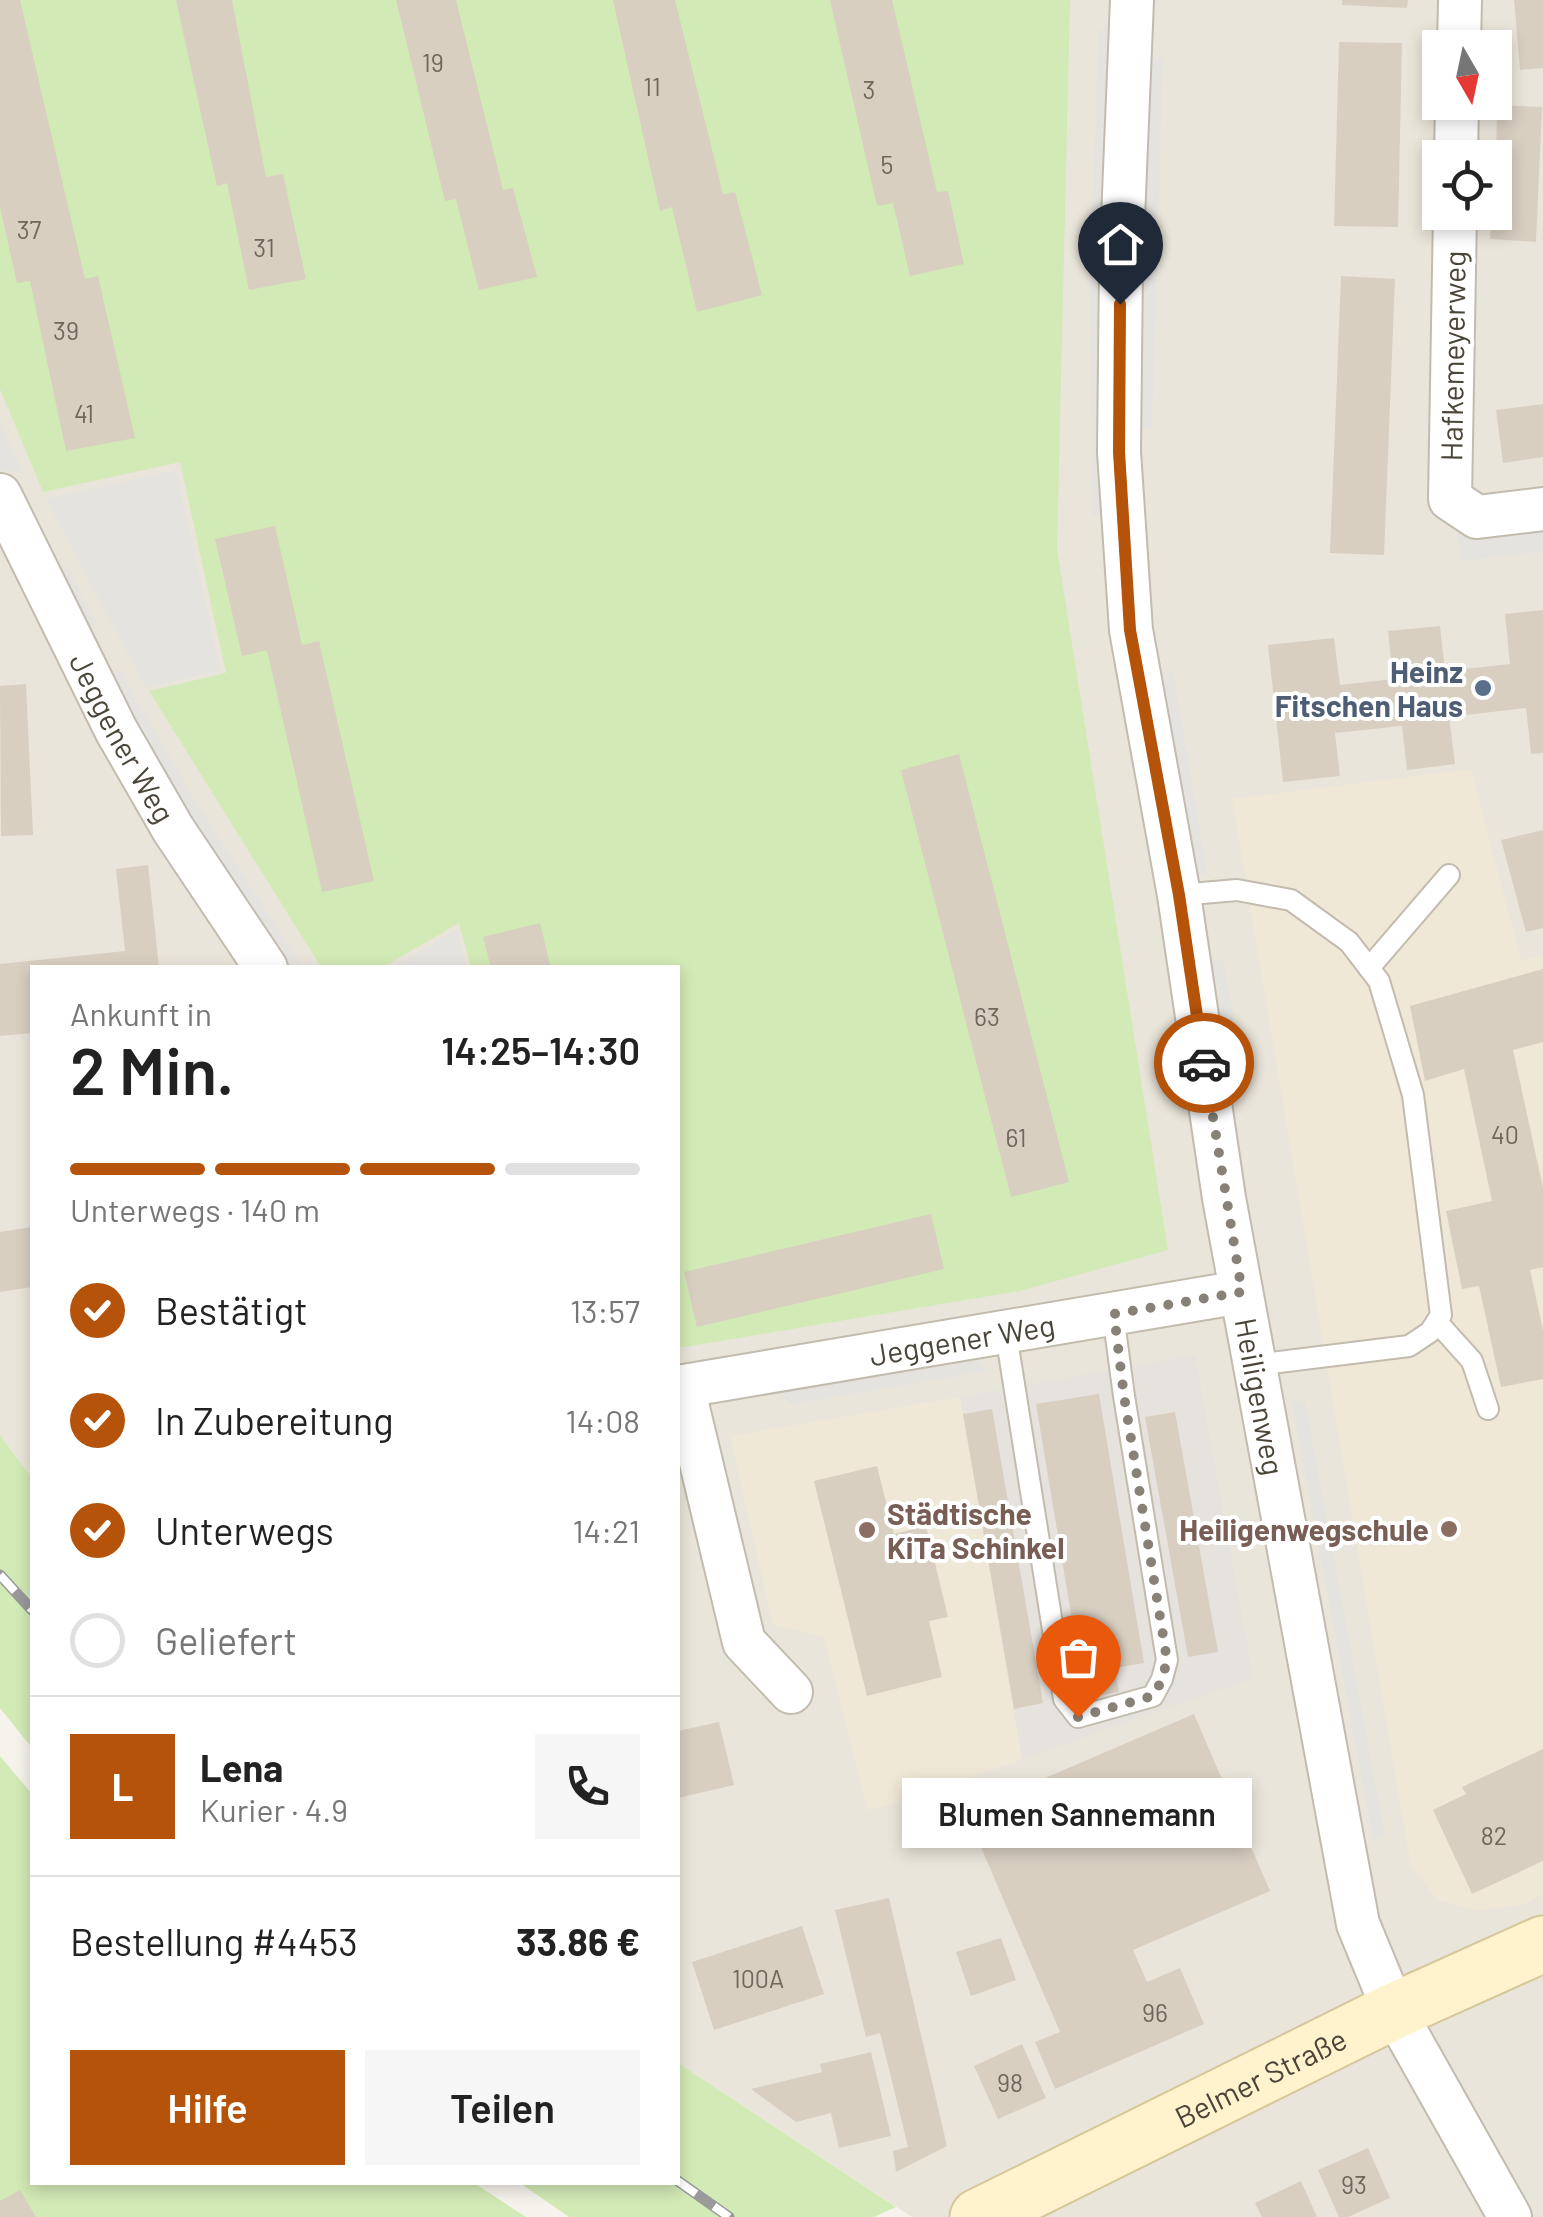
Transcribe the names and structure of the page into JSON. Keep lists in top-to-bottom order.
{
  "streets": {
    "street": [
      "Hafkemeyerweg",
      "Jeggener Weg",
      "Heiligenweg",
      "Belmer Straße"
    ]
  },
  "crossings": [
    ["Jeggener Weg", "Heiligenweg"],
    ["Heiligenweg", "Belmer Straße"]
  ],
  "places": [
    "Heinz Fitschen Haus",
    "Heiligenwegschule",
    "Städtische KiTa Schinkel",
    "Blumen Sannemann"
  ],
  "house_numbers": [
    "19",
    "11",
    "3",
    "5",
    "37",
    "31",
    "39",
    "41",
    "63",
    "40",
    "61",
    "82",
    "100A",
    "96",
    "98",
    "93"
  ],
  "north": "bottom",
  "page": {
    "heading": ["2 Min.", "Ankunft in", "14:25–14:30"],
    "panel": [
      "Lena",
      "Kurier · 4.9",
      "Bestellung #4453",
      "33.86 €"
    ],
    "bar": "Unterwegs · 140 m",
    "list": [
      ["Bestätigt", "13:57"],
      ["In Zubereitung", "14:08"],
      ["Unterwegs", "14:21"],
      "Geliefert"
    ],
    "round": "L",
    "bubble": "Blumen Sannemann",
    "buttons": ["Hilfe", "Teilen"]
  }
}
